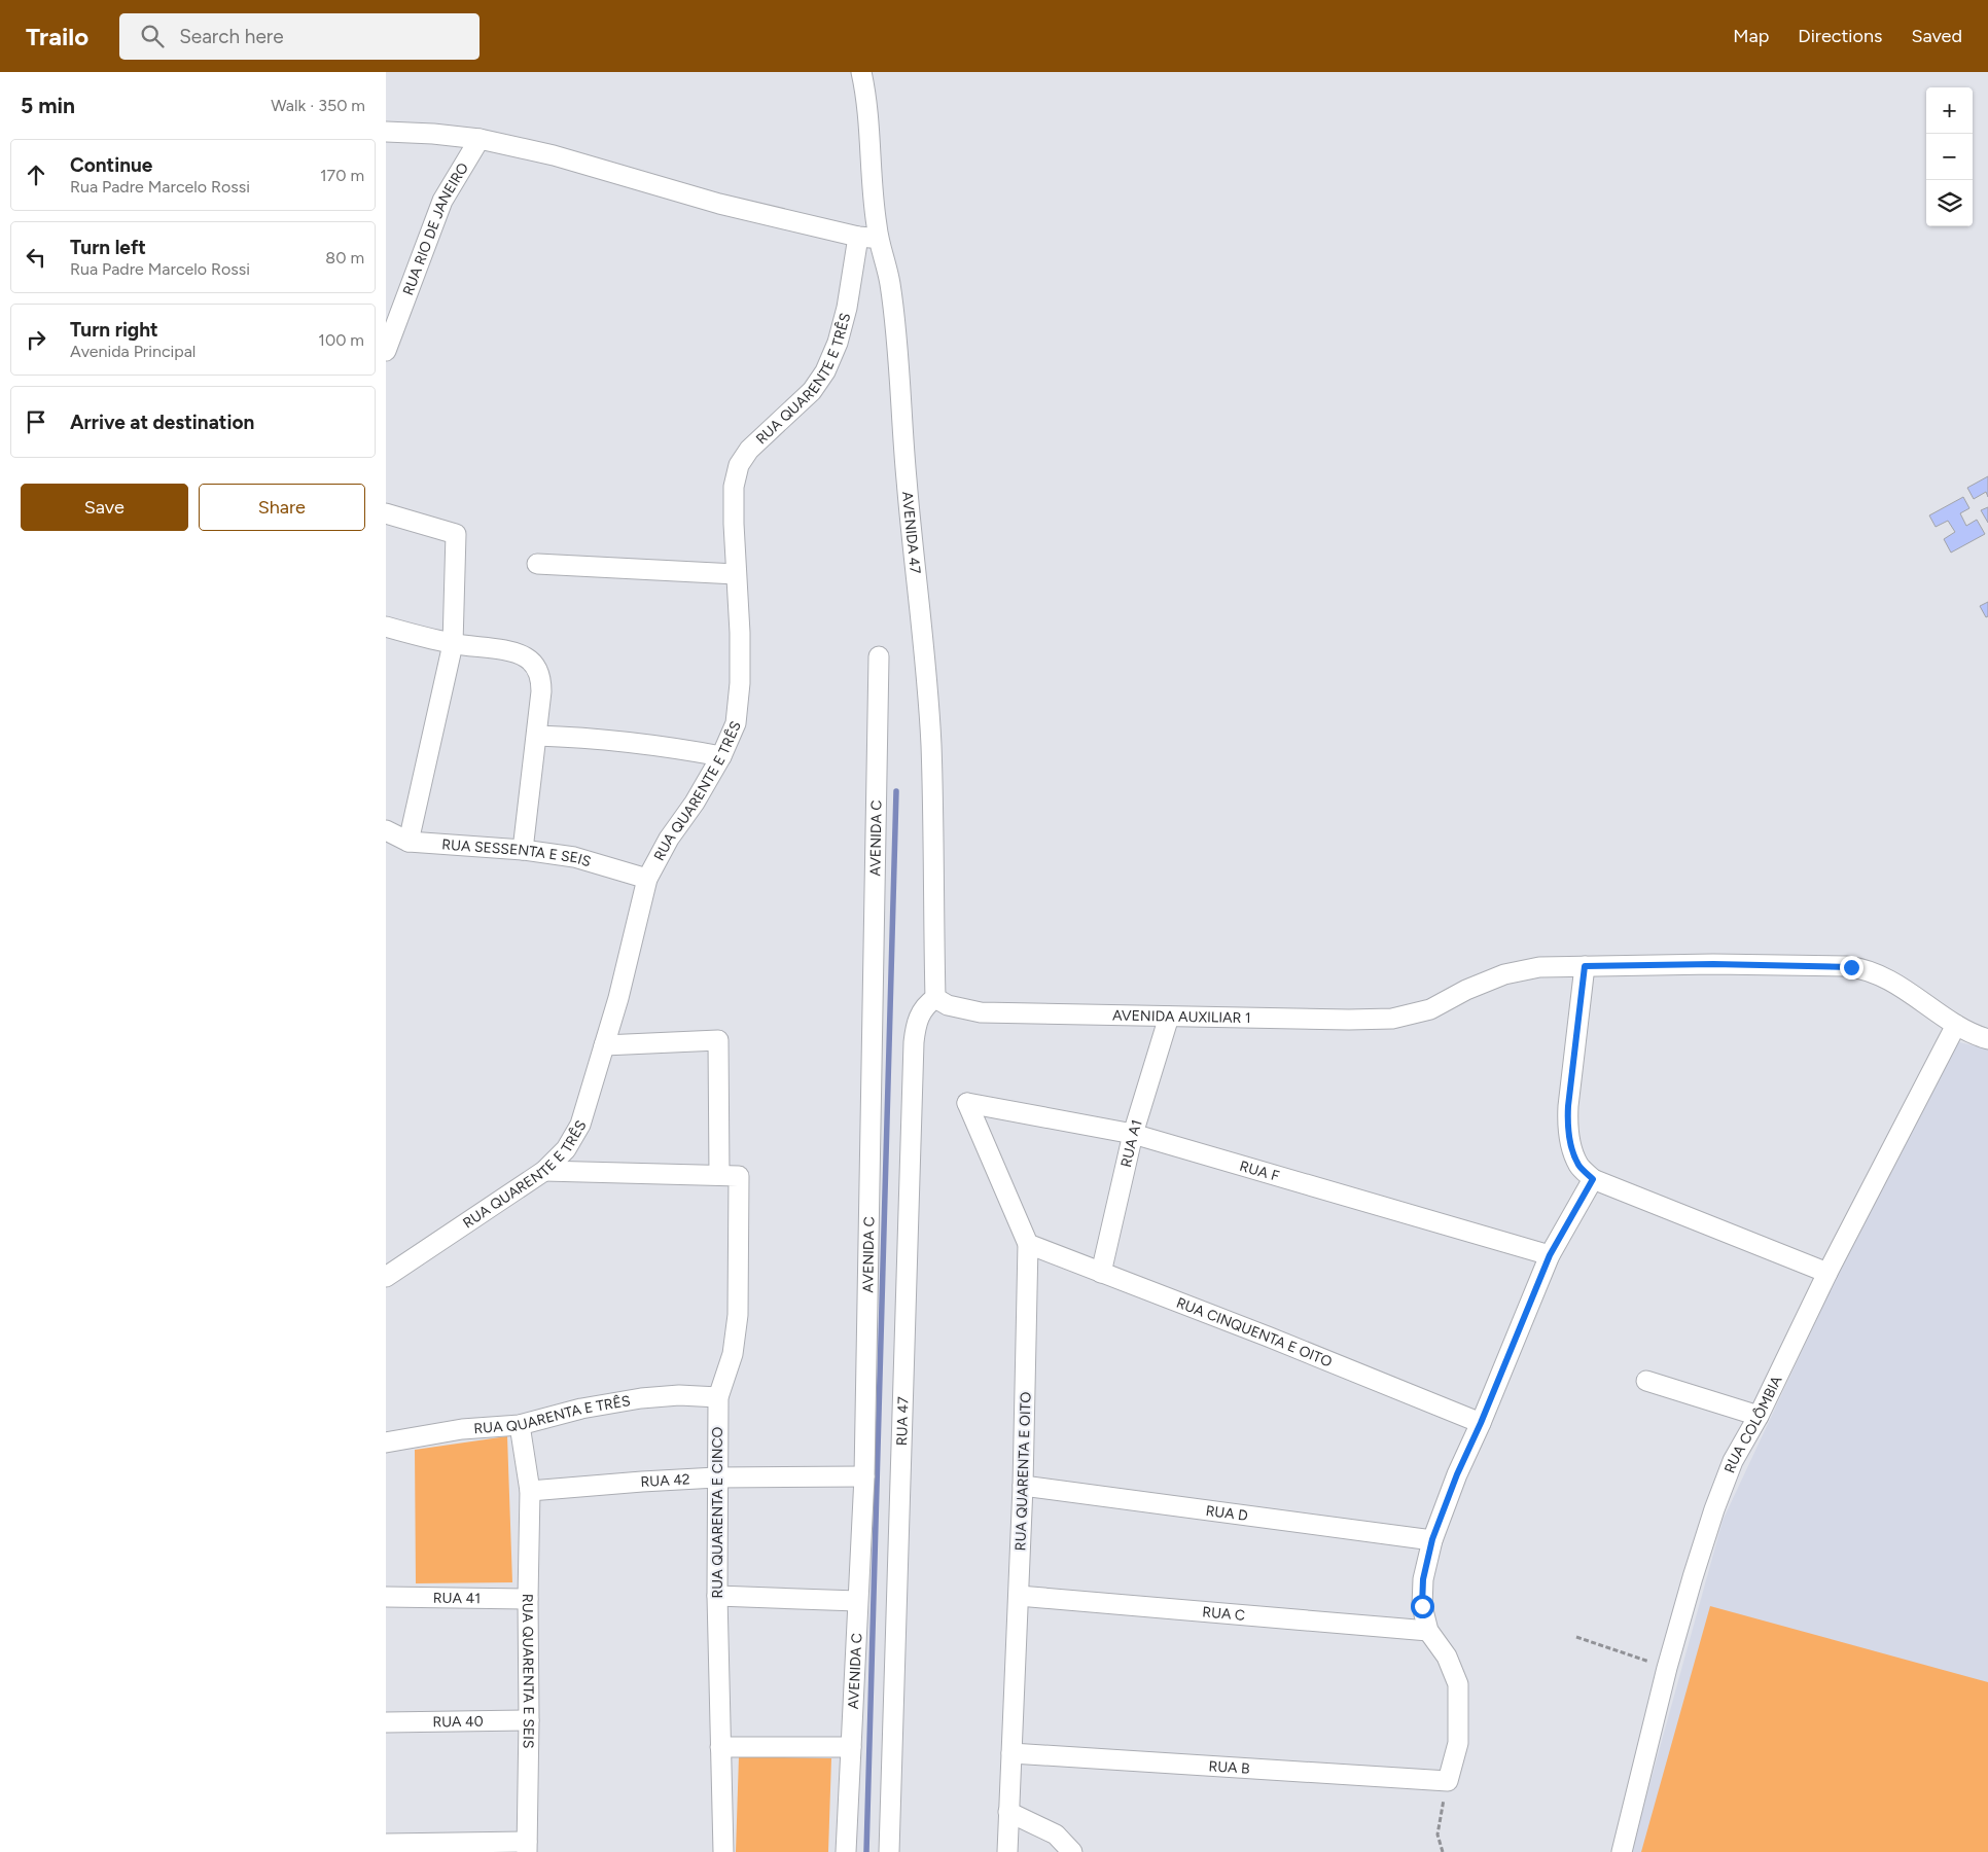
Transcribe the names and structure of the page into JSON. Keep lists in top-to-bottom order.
{
  "streets": {
    "street": [
      "RUA RIO DE JANEIRO",
      "RUA QUARENTE E TRÊS",
      "AVENIDA 47",
      "AVENIDA C",
      "RUA SESSENTA E SEIS",
      "AVENIDA AUXILIAR 1",
      "RUA A1",
      "RUA F",
      "RUA CINQUENTA E OITO",
      "RUA QUARENTA E TRÊS",
      "RUA 47",
      "RUA COLÔMBIA",
      "RUA QUARENTA E OITO",
      "RUA 42",
      "RUA QUARENTA E CINCO",
      "RUA D",
      "RUA 41",
      "RUA C",
      "RUA QUARENTA E SEIS",
      "RUA 40",
      "RUA B"
    ]
  },
  "crossings": [
    ["RUA QUARENTE E TRÊS", "RUA SESSENTA E SEIS"],
    ["RUA QUARENTE E TRÊS", "RUA QUARENTA E CINCO"],
    ["AVENIDA 47", "AVENIDA AUXILIAR 1"],
    ["AVENIDA 47", "RUA 47"],
    ["AVENIDA C", "RUA 42"],
    ["AVENIDA AUXILIAR 1", "RUA A1"],
    ["AVENIDA AUXILIAR 1", "RUA 47"],
    ["AVENIDA AUXILIAR 1", "RUA COLÔMBIA"],
    ["RUA A1", "RUA F"],
    ["RUA A1", "RUA CINQUENTA E OITO"],
    ["RUA F", "RUA QUARENTA E OITO"],
    ["RUA CINQUENTA E OITO", "RUA QUARENTA E OITO"],
    ["RUA QUARENTA E TRÊS", "RUA QUARENTA E CINCO"],
    ["RUA QUARENTA E TRÊS", "RUA QUARENTA E SEIS"],
    ["RUA QUARENTA E OITO", "RUA D"],
    ["RUA QUARENTA E OITO", "RUA C"],
    ["RUA QUARENTA E OITO", "RUA B"],
    ["RUA 42", "RUA QUARENTA E CINCO"],
    ["RUA 42", "RUA QUARENTA E SEIS"],
    ["RUA 41", "RUA QUARENTA E SEIS"],
    ["RUA QUARENTA E SEIS", "RUA 40"]
  ],
  "page": {
    "header": "Trailo",
    "search": "Search here",
    "nav": ["Map", "Directions", "Saved"],
    "heading": ["5 min", "Walk · 350 m"],
    "map_buttons": ["+", "−"],
    "list": [
      ["Continue", "Rua Padre Marcelo Rossi", "170 m"],
      ["Turn left", "Rua Padre Marcelo Rossi", "80 m"],
      ["Turn right", "Avenida Principal", "100 m"],
      "Arrive at destination"
    ],
    "buttons": ["Save", "Share"]
  }
}
